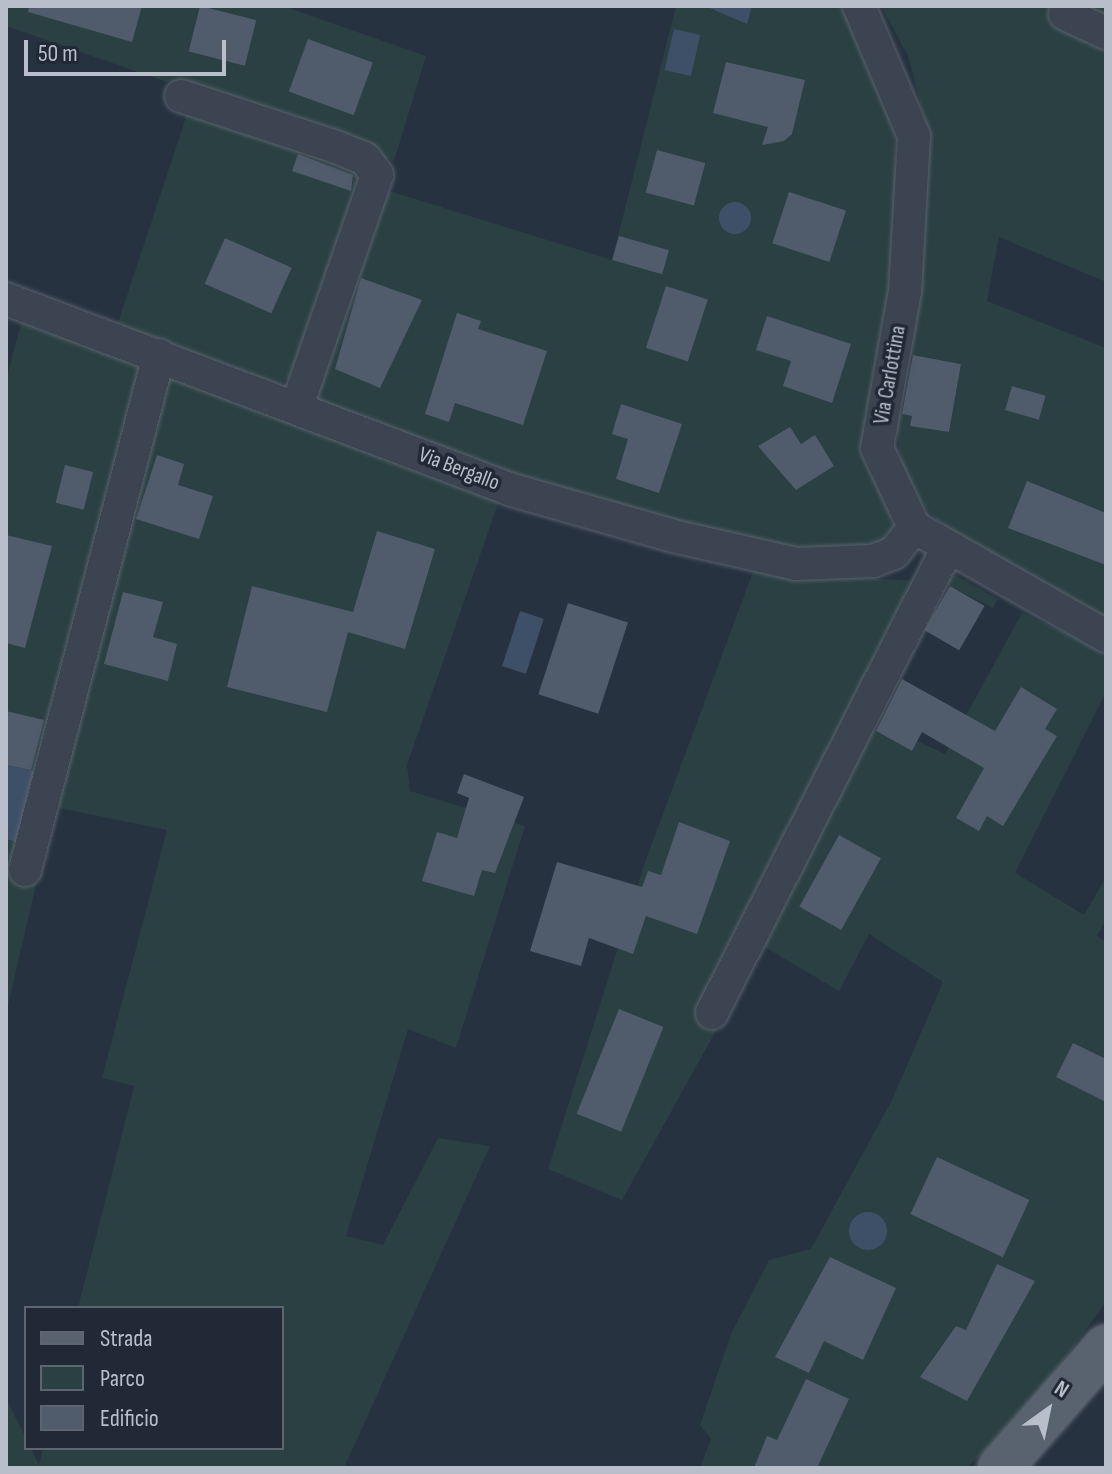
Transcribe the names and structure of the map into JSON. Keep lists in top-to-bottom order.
{
  "streets": {
    "street": ["Via Carlottina", "Via Bergallo"]
  },
  "crossings": [
    ["Via Carlottina", "Via Bergallo"]
  ],
  "legend": ["Strada", "Parco", "Edificio"],
  "scale_bar": "50 m",
  "north": "top right"
}
